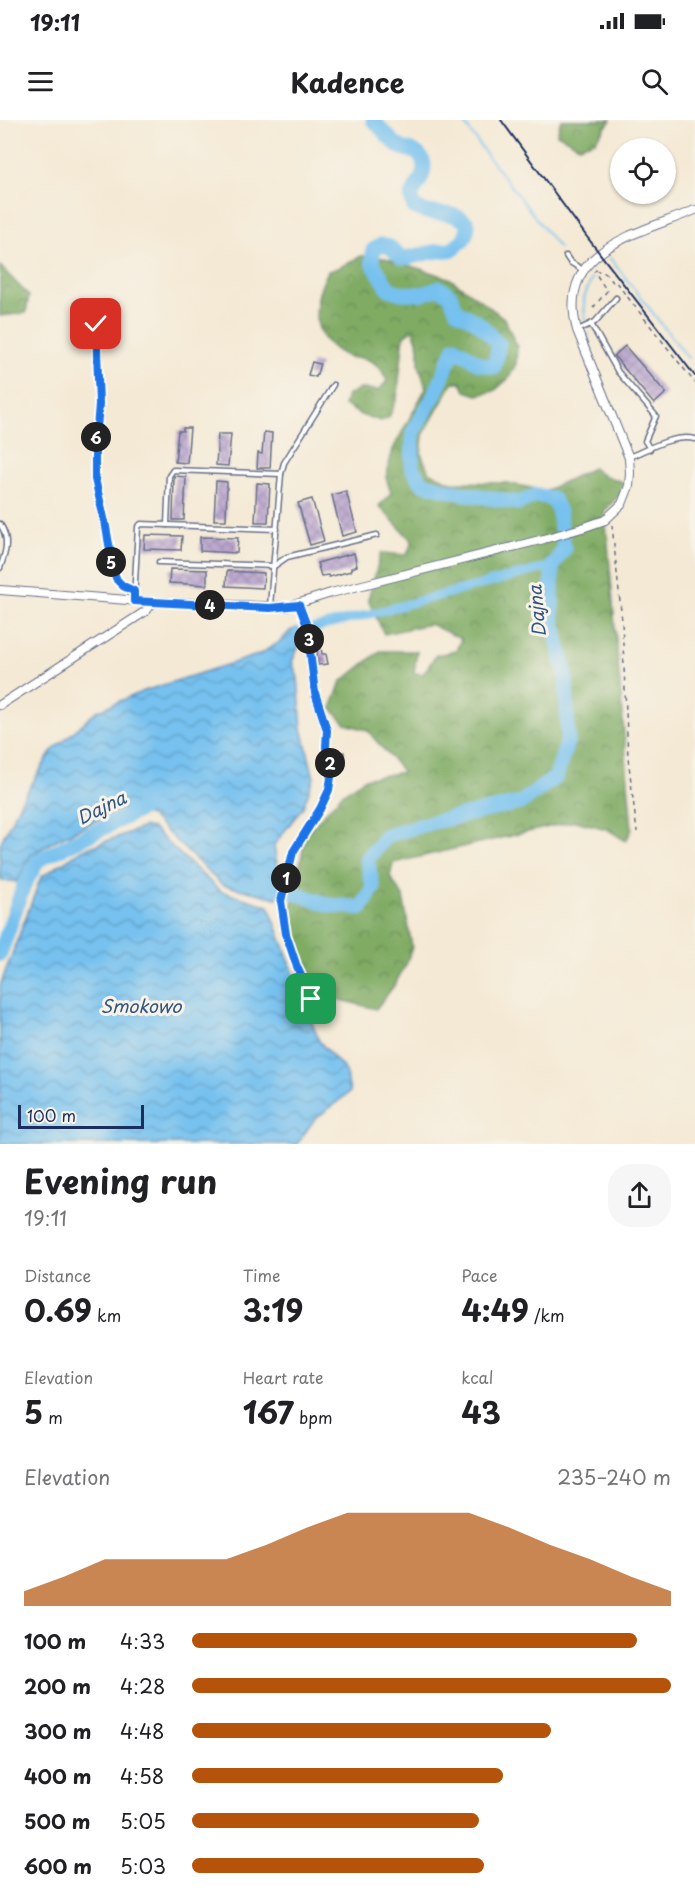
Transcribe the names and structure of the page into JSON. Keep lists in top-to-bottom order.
{
  "water": ["Dajna", "Smokowo"],
  "scale_bar": "100 m",
  "page": {
    "status": "19:11",
    "header": "Kadence",
    "pins": [
      "6",
      "5",
      "4",
      "3",
      "2",
      "1"
    ],
    "scale": "100 m",
    "heading": ["Evening run", "19:11"],
    "stats": [
      ["Distance", "0.69 km"],
      ["Time", "3:19"],
      ["Pace", "4:49 /km"],
      ["Elevation", "5 m"],
      ["Heart rate", "167 bpm"],
      ["kcal", "43"]
    ],
    "chart": ["Elevation", "235–240 m"],
    "list": [
      {
        "name": "100 m",
        "note": "4:33"
      },
      {
        "name": "200 m",
        "note": "4:28"
      },
      {
        "name": "300 m",
        "note": "4:48"
      },
      {
        "name": "400 m",
        "note": "4:58"
      },
      {
        "name": "500 m",
        "note": "5:05"
      },
      {
        "name": "600 m",
        "note": "5:03"
      }
    ]
  }
}
